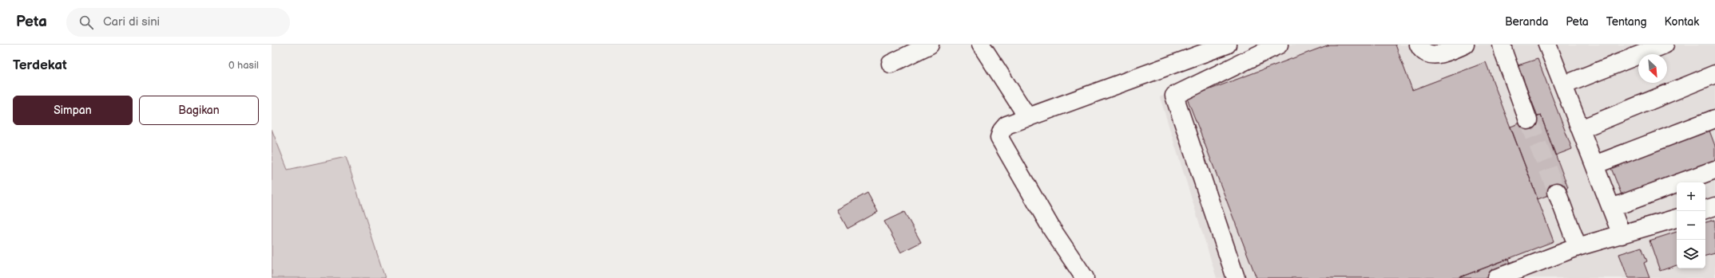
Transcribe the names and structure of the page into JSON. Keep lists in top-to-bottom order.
{
  "north": "bottom right",
  "page": {
    "header": "Peta",
    "search": "Cari di sini",
    "nav": [
      "Beranda",
      "Peta",
      "Tentang",
      "Kontak"
    ],
    "heading": ["Terdekat", "0 hasil"],
    "buttons": ["Simpan", "Bagikan"],
    "map_buttons": ["+", "−"]
  }
}
